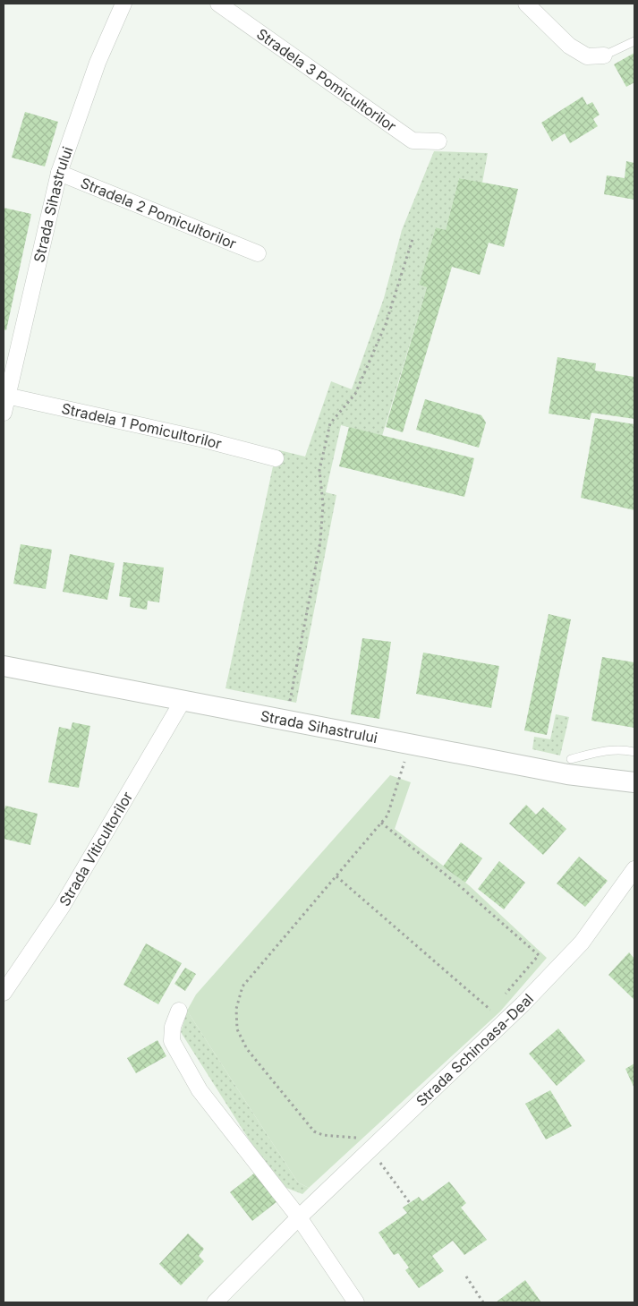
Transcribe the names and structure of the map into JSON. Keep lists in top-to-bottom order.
{
  "streets": {
    "street": [
      "Stradela 3 Pomicultorilor",
      "Strada Sihastrului",
      "Stradela 2 Pomicultorilor",
      "Stradela 1 Pomicultorilor",
      "Strada Viticultorilor",
      "Strada Schinoasa-Deal"
    ]
  },
  "crossings": [
    ["Strada Sihastrului", "Stradela 2 Pomicultorilor"],
    ["Strada Sihastrului", "Stradela 1 Pomicultorilor"],
    ["Strada Sihastrului", "Strada Viticultorilor"]
  ]
}
